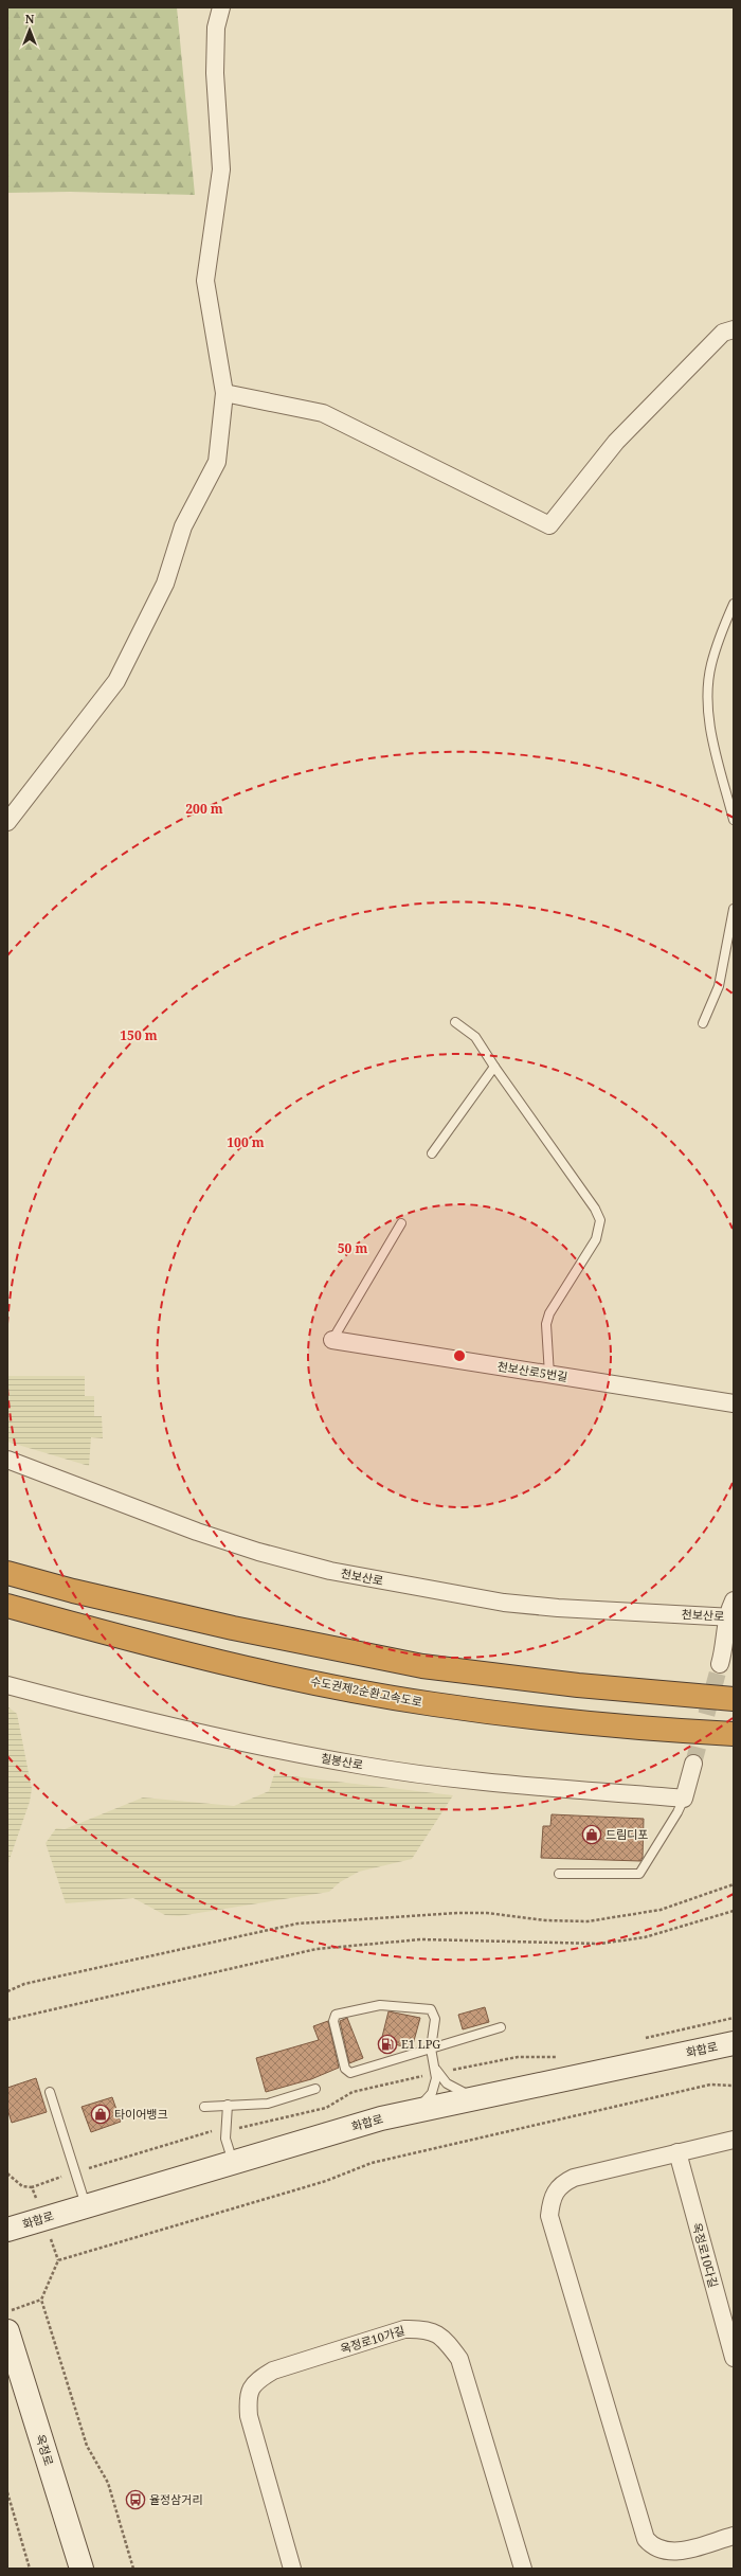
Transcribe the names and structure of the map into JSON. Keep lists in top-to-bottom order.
{
  "streets": {
    "highway": ["수도권제2순환고속도로"],
    "main road": ["화합로", "옥정로"],
    "street": [
      "천보산로5번길",
      "천보산로",
      "칠봉산로",
      "옥정로10다길",
      "옥정로10가길"
    ]
  },
  "places": {
    "shop": ["드림디포", "타이어뱅크"],
    "fuel station": ["E1 LPG"],
    "bus stop": ["율정삼거리"]
  },
  "north": "top",
  "rings": [
    "200 m",
    "150 m",
    "100 m",
    "50 m"
  ]
}
